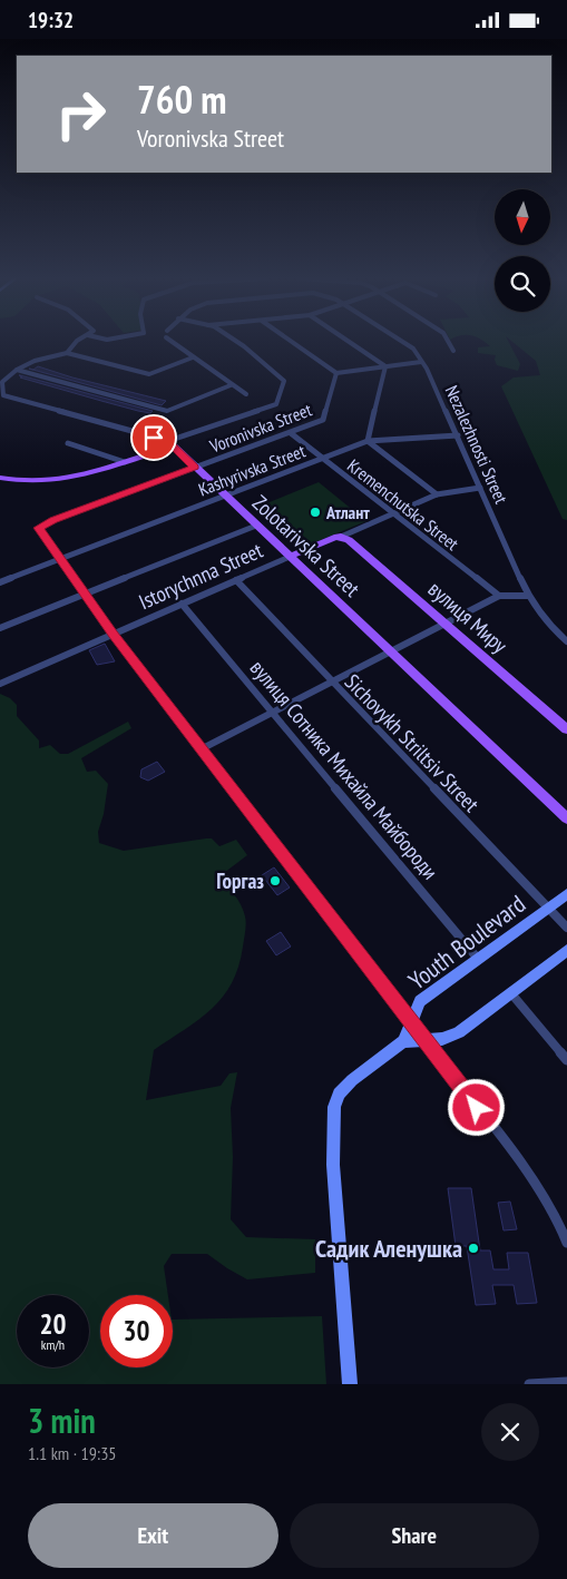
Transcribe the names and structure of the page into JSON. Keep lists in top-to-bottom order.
{
  "streets": {
    "main road": [
      "Zolotarivska Street",
      "Istorychnna Street",
      "вулиця Миру",
      "Youth Boulevard"
    ],
    "street": [
      "Voronivska Street",
      "Nezalezhnosti Street",
      "Kashyrivska Street",
      "Kremenchutska Street",
      "Sichovykh Striltsiv Street",
      "вулиця Сотника Михайла Майбороди"
    ]
  },
  "crossings": [
    ["Voronivska Street", "Kashyrivska Street"],
    ["Voronivska Street", "Kremenchutska Street"],
    ["Voronivska Street", "Zolotarivska Street"],
    ["Nezalezhnosti Street", "Kashyrivska Street"],
    ["Nezalezhnosti Street", "Istorychnna Street"],
    ["Kashyrivska Street", "Kremenchutska Street"],
    ["Kashyrivska Street", "Zolotarivska Street"],
    ["Kremenchutska Street", "Istorychnna Street"],
    ["Zolotarivska Street", "Istorychnna Street"],
    ["Istorychnna Street", "вулиця Миру"],
    ["Istorychnna Street", "Sichovykh Striltsiv Street"],
    ["Istorychnna Street", "вулиця Сотника Михайла Майбороди"],
    ["Sichovykh Striltsiv Street", "Youth Boulevard"],
    ["вулиця Сотника Михайла Майбороди", "Youth Boulevard"]
  ],
  "places": ["Атлант", "Горгаз", "Садик Аленушка"],
  "north": "bottom",
  "page": {
    "status": "19:32",
    "turn": ["760 m", "Voronivska Street"],
    "speed": "20 km/h",
    "limit": "30",
    "heading": ["3 min", "1.1 km · 19:35"],
    "buttons": ["Exit", "Share"]
  }
}
